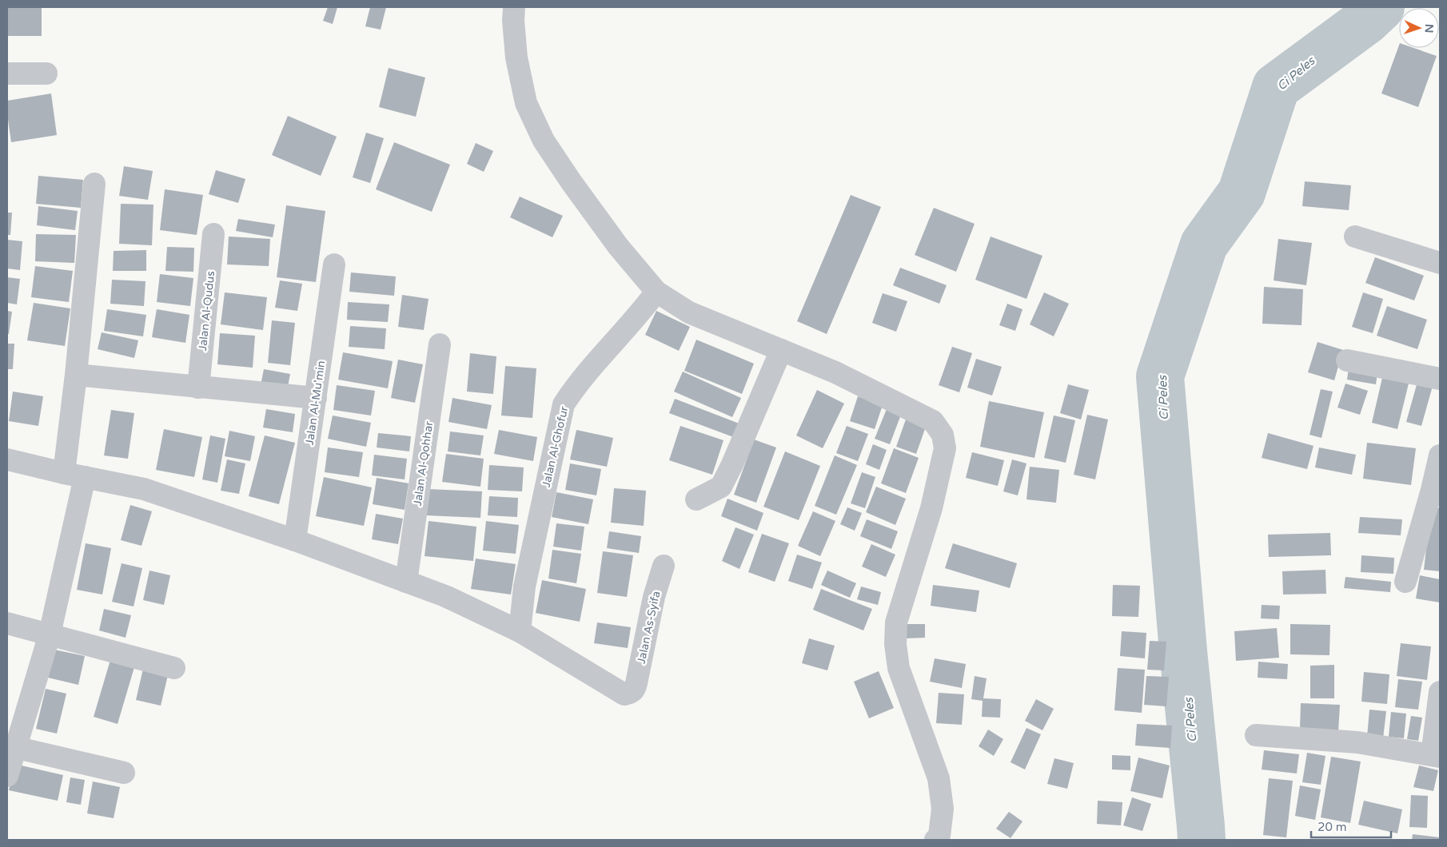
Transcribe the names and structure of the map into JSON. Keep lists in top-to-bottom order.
{
  "streets": {
    "street": [
      "Jalan Al-Qudus",
      "Jalan Al-Mu'min",
      "Jalan Al-Ghofur",
      "Jalan Al-Qohhar",
      "Jalan As-Syifa"
    ]
  },
  "crossings": [
    ["Jalan Al-Ghofur", "Jalan As-Syifa"]
  ],
  "water": ["Ci Peles"],
  "scale_bar": "20 m",
  "north": "right"
}
